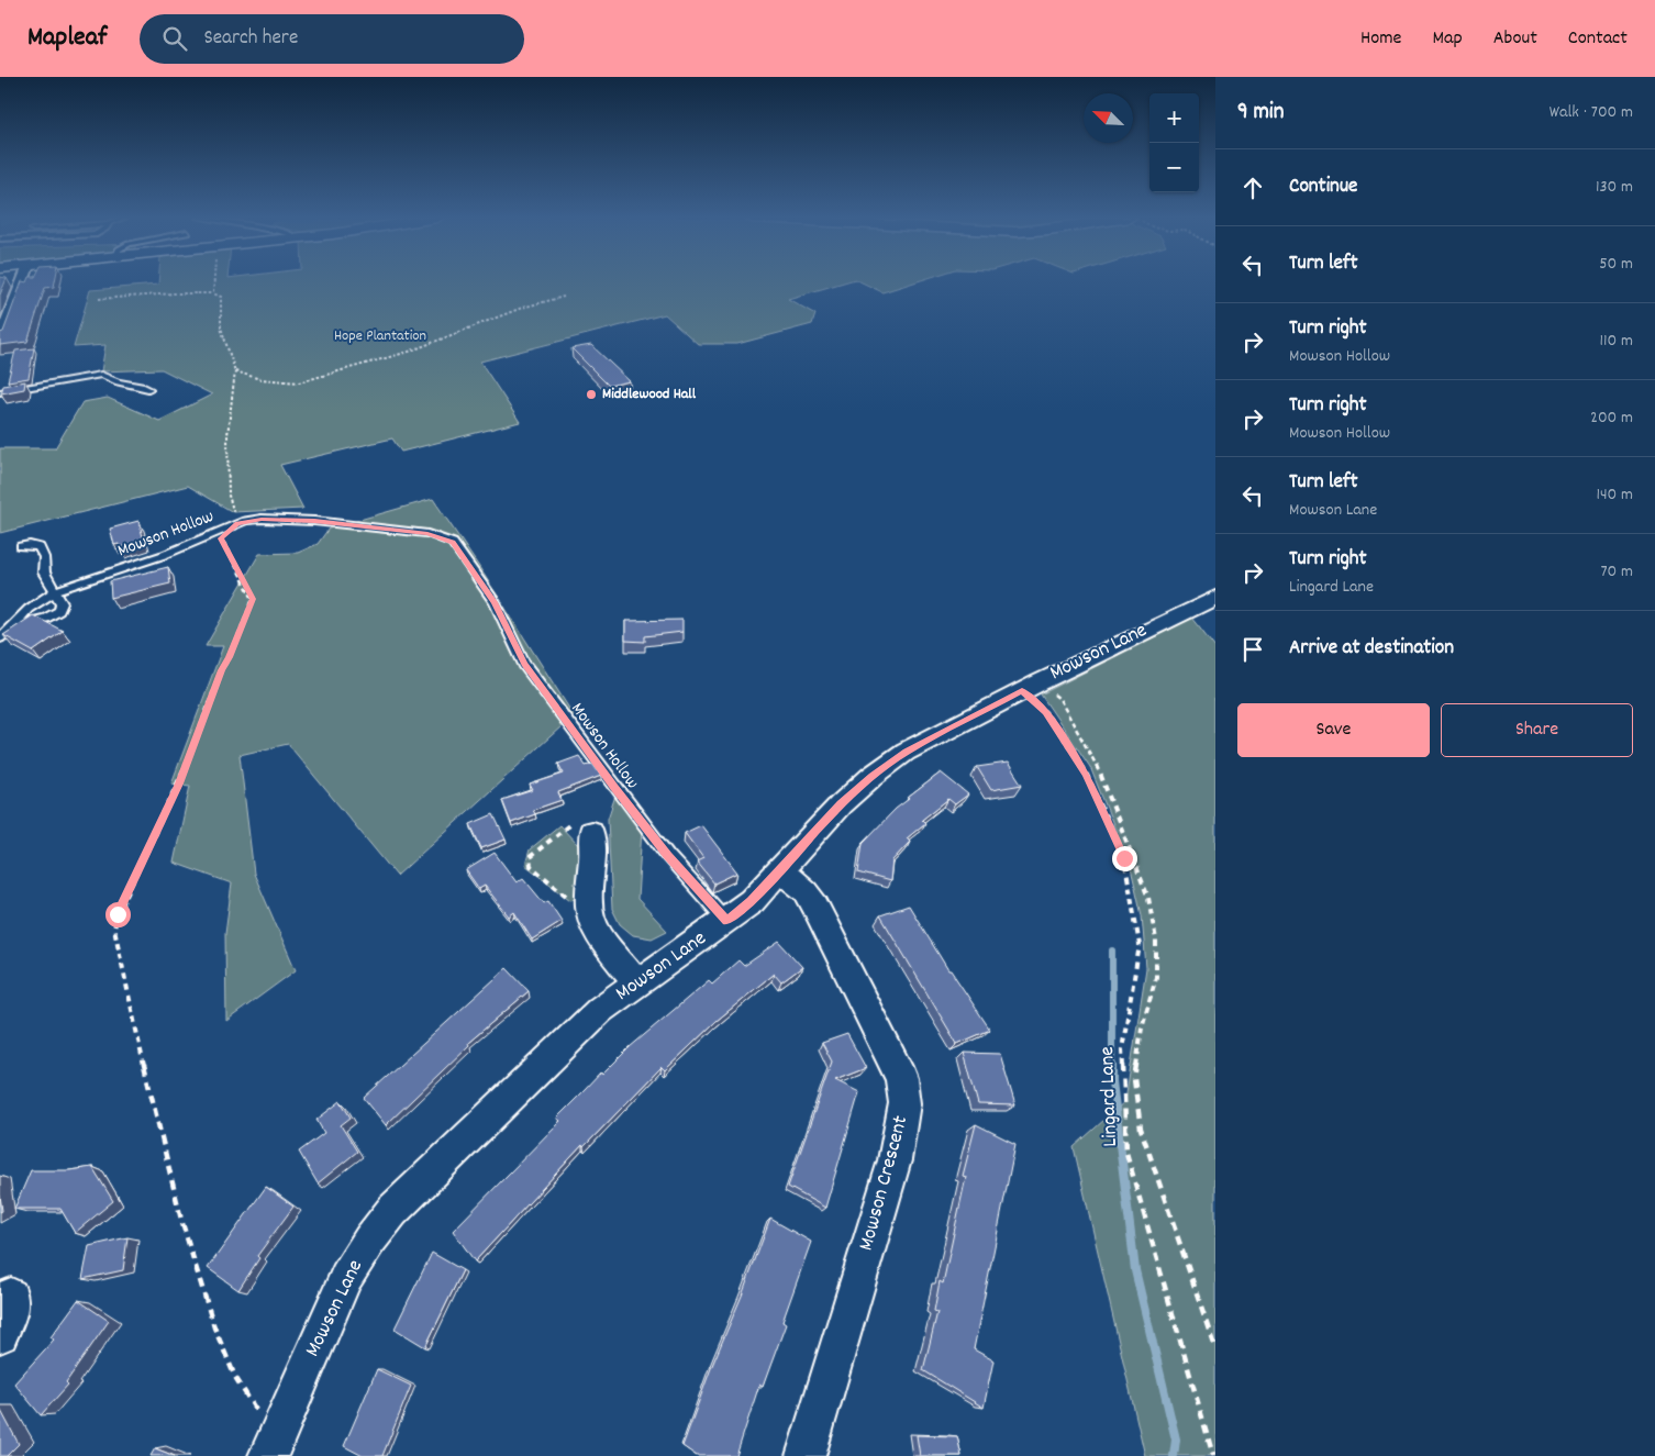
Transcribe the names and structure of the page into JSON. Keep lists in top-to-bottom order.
{
  "streets": {
    "street": ["Mowson Lane", "Mowson Crescent"],
    "lane": ["Mowson Hollow"],
    "path": ["Lingard Lane"]
  },
  "crossings": [
    ["Mowson Hollow", "Mowson Lane"],
    ["Mowson Lane", "Lingard Lane"],
    ["Mowson Lane", "Mowson Crescent"]
  ],
  "parks": ["Hope Plantation"],
  "places": ["Middlewood Hall"],
  "north": "top left",
  "page": {
    "header": "Mapleaf",
    "search": "Search here",
    "nav": [
      "Home",
      "Map",
      "About",
      "Contact"
    ],
    "heading": ["9 min", "Walk · 700 m"],
    "map_buttons": ["+", "−"],
    "list": [
      ["Continue", "130 m"],
      ["Turn left", "50 m"],
      ["Turn right", "Mowson Hollow", "110 m"],
      ["Turn right", "Mowson Hollow", "200 m"],
      ["Turn left", "Mowson Lane", "140 m"],
      ["Turn right", "Lingard Lane", "70 m"],
      "Arrive at destination"
    ],
    "buttons": ["Save", "Share"]
  }
}
